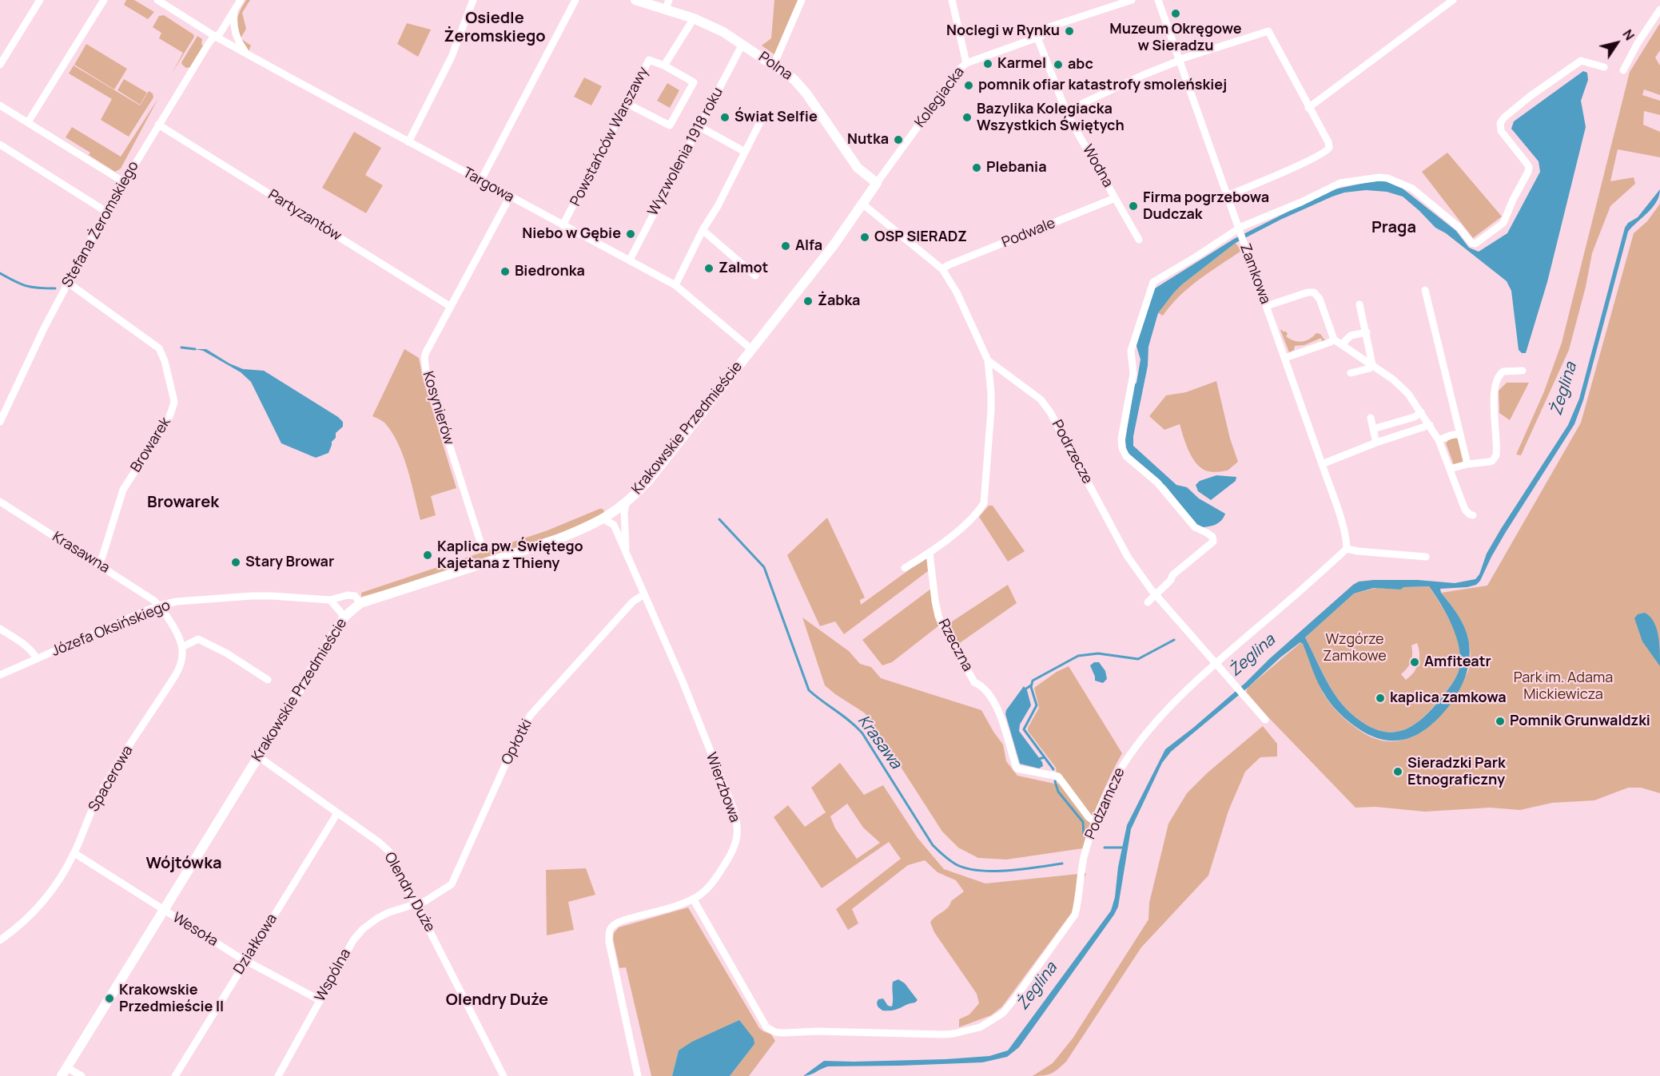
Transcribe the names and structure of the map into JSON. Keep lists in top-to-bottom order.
{
  "streets": {
    "street": [
      "Polna",
      "Kolegiacka",
      "Powstańców Warszawy",
      "Wyzwolenia 1918 roku",
      "Wodna",
      "Targowa",
      "Partyzantów",
      "Stefana Żeromskiego",
      "Podwale",
      "Zamkowa",
      "Kosynierów",
      "Krakowskie Przedmieście",
      "Browarek",
      "Podrzecze",
      "Krasawna",
      "Józefa Oksińskiego",
      "Rzeczna",
      "Opłotki",
      "Spacerowa",
      "Wierzbowa",
      "Podzamcze",
      "Olendry Duże",
      "Wesoła",
      "Działkowa",
      "Wspólna"
    ]
  },
  "crossings": [
    ["Polna", "Kolegiacka"],
    ["Polna", "Powstańców Warszawy"],
    ["Polna", "Wyzwolenia 1918 roku"],
    ["Polna", "Krakowskie Przedmieście"],
    ["Kolegiacka", "Wodna"],
    ["Kolegiacka", "Krakowskie Przedmieście"],
    ["Powstańców Warszawy", "Targowa"],
    ["Wyzwolenia 1918 roku", "Targowa"],
    ["Wodna", "Podwale"],
    ["Targowa", "Stefana Żeromskiego"],
    ["Targowa", "Kosynierów"],
    ["Targowa", "Krakowskie Przedmieście"],
    ["Partyzantów", "Stefana Żeromskiego"],
    ["Partyzantów", "Kosynierów"],
    ["Stefana Żeromskiego", "Browarek"],
    ["Podwale", "Podrzecze"],
    ["Zamkowa", "Podzamcze"],
    ["Krakowskie Przedmieście", "Podrzecze"],
    ["Krakowskie Przedmieście", "Józefa Oksińskiego"],
    ["Krakowskie Przedmieście", "Wierzbowa"],
    ["Krakowskie Przedmieście", "Olendry Duże"],
    ["Krakowskie Przedmieście", "Wesoła"],
    ["Browarek", "Krasawna"],
    ["Podrzecze", "Podzamcze"],
    ["Krasawna", "Józefa Oksińskiego"],
    ["Rzeczna", "Podzamcze"],
    ["Opłotki", "Wierzbowa"],
    ["Opłotki", "Olendry Duże"],
    ["Opłotki", "Wspólna"],
    ["Spacerowa", "Wesoła"],
    ["Wierzbowa", "Podzamcze"],
    ["Olendry Duże", "Działkowa"],
    ["Olendry Duże", "Wspólna"],
    ["Wesoła", "Działkowa"],
    ["Wesoła", "Wspólna"]
  ],
  "districts": [
    "Osiedle Żeromskiego",
    "Praga",
    "Browarek",
    "Wójtówka",
    "Olendry Duże"
  ],
  "water": ["Żeglina", "Krasawa"],
  "parks": ["Wzgórze Zamkowe", "Park im. Adama Mickiewicza"],
  "places": [
    "Muzeum Okręgowe w Sieradzu",
    "Noclegi w Rynku",
    "Karmel",
    "abc",
    "pomnik ofiar katastrofy smoleńskiej",
    "Świat Selfie",
    "Bazylika Kolegiacka Wszystkich Świętych",
    "Nutka",
    "Plebania",
    "Firma pogrzebowa Dudczak",
    "Niebo w Gębie",
    "OSP SIERADZ",
    "Alfa",
    "Zalmot",
    "Biedronka",
    "Żabka",
    "Kaplica pw. Świętego Kajetana z Thieny",
    "Stary Browar",
    "Amfiteatr",
    "kaplica zamkowa",
    "Pomnik Grunwaldzki",
    "Sieradzki Park Etnograficzny",
    "Krakowskie Przedmieście II"
  ],
  "north": "top right"
}
